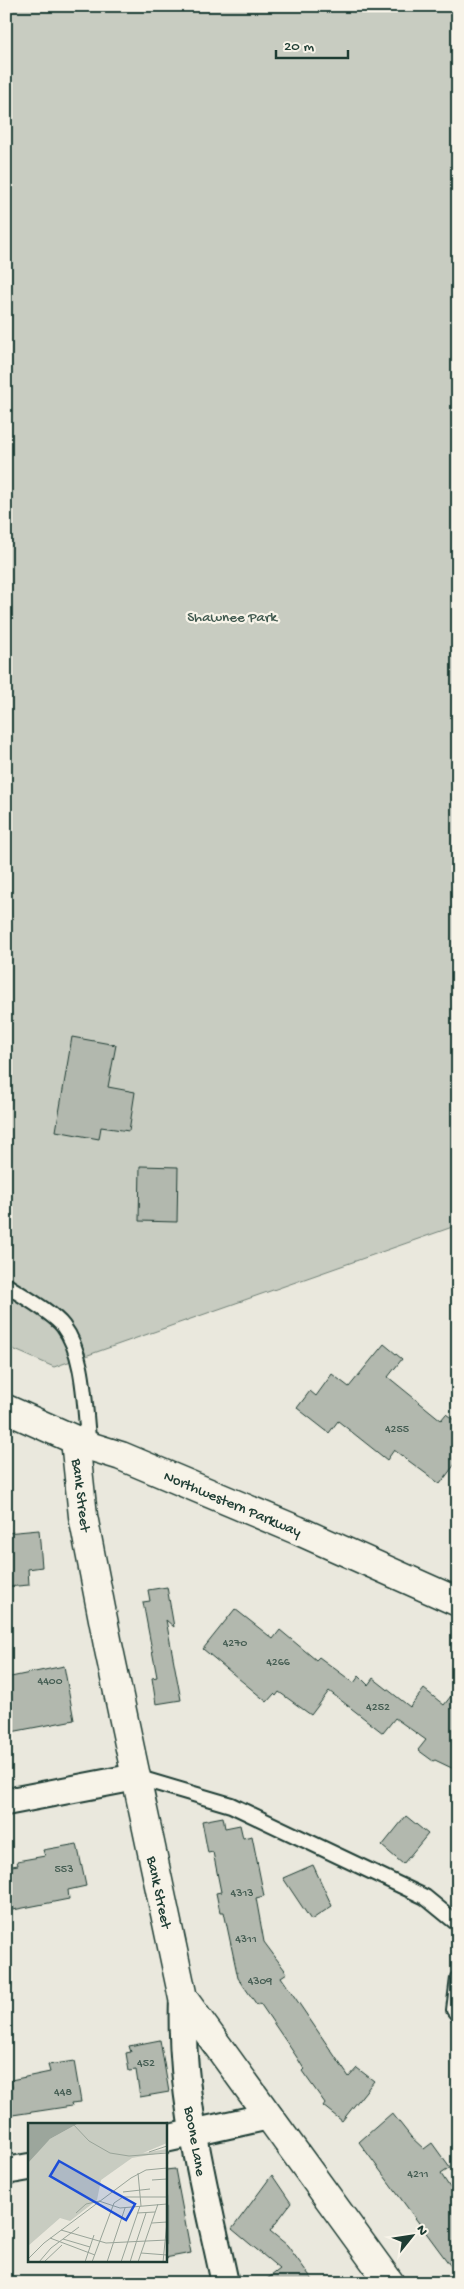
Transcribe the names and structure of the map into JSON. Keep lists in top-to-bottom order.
{
  "streets": {
    "street": ["Bank Street", "Northwestern Parkway", "Boone Lane"]
  },
  "crossings": [
    ["Bank Street", "Northwestern Parkway"],
    ["Bank Street", "Boone Lane"]
  ],
  "parks": ["Shawnee Park"],
  "house_numbers": [
    "4255",
    "4270",
    "4266",
    "4400",
    "4252",
    "553",
    "4313",
    "4311",
    "4309",
    "452",
    "448",
    "4211"
  ],
  "scale_bar": "20 m",
  "north": "top right"
}
